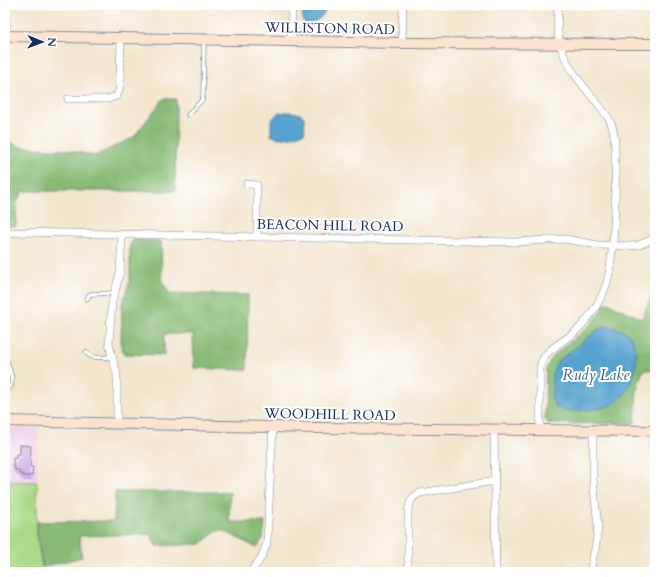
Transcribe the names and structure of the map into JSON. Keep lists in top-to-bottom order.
{
  "streets": {
    "street": ["WILLISTON ROAD", "BEACON HILL ROAD", "WOODHILL ROAD"]
  },
  "water": ["Rudy Lake"],
  "north": "right"
}
